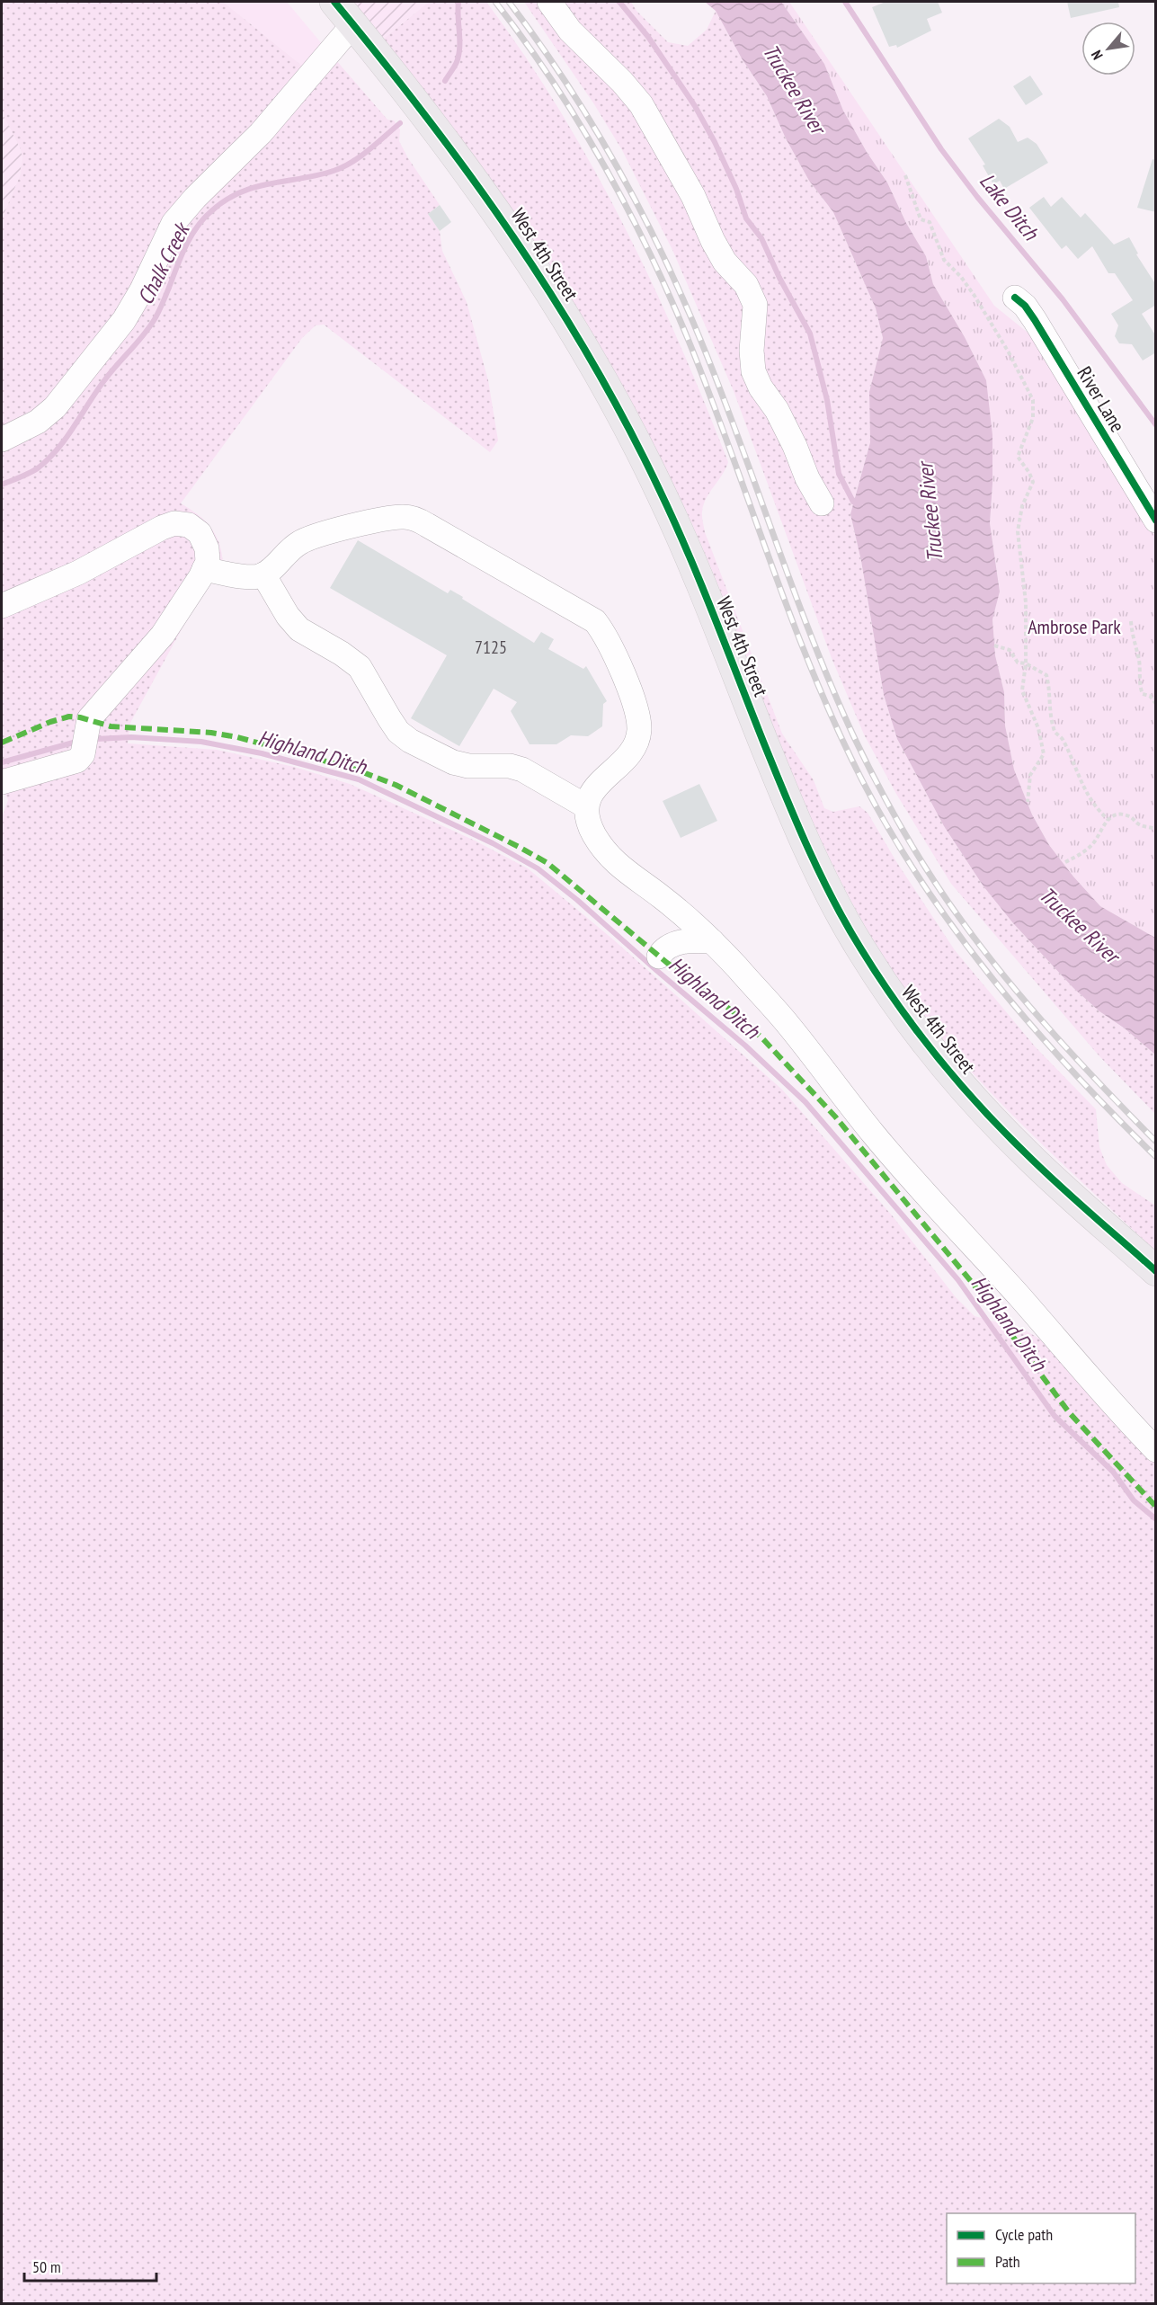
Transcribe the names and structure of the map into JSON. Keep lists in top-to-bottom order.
{
  "streets": {
    "main road": ["West 4th Street"],
    "street": ["River Lane"]
  },
  "water": [
    "Truckee River",
    "Lake Ditch",
    "Chalk Creek",
    "Highland Ditch"
  ],
  "parks": ["Ambrose Park"],
  "house_numbers": ["7125"],
  "legend": ["Cycle path", "Path"],
  "scale_bar": "50 m",
  "north": "bottom left"
}
